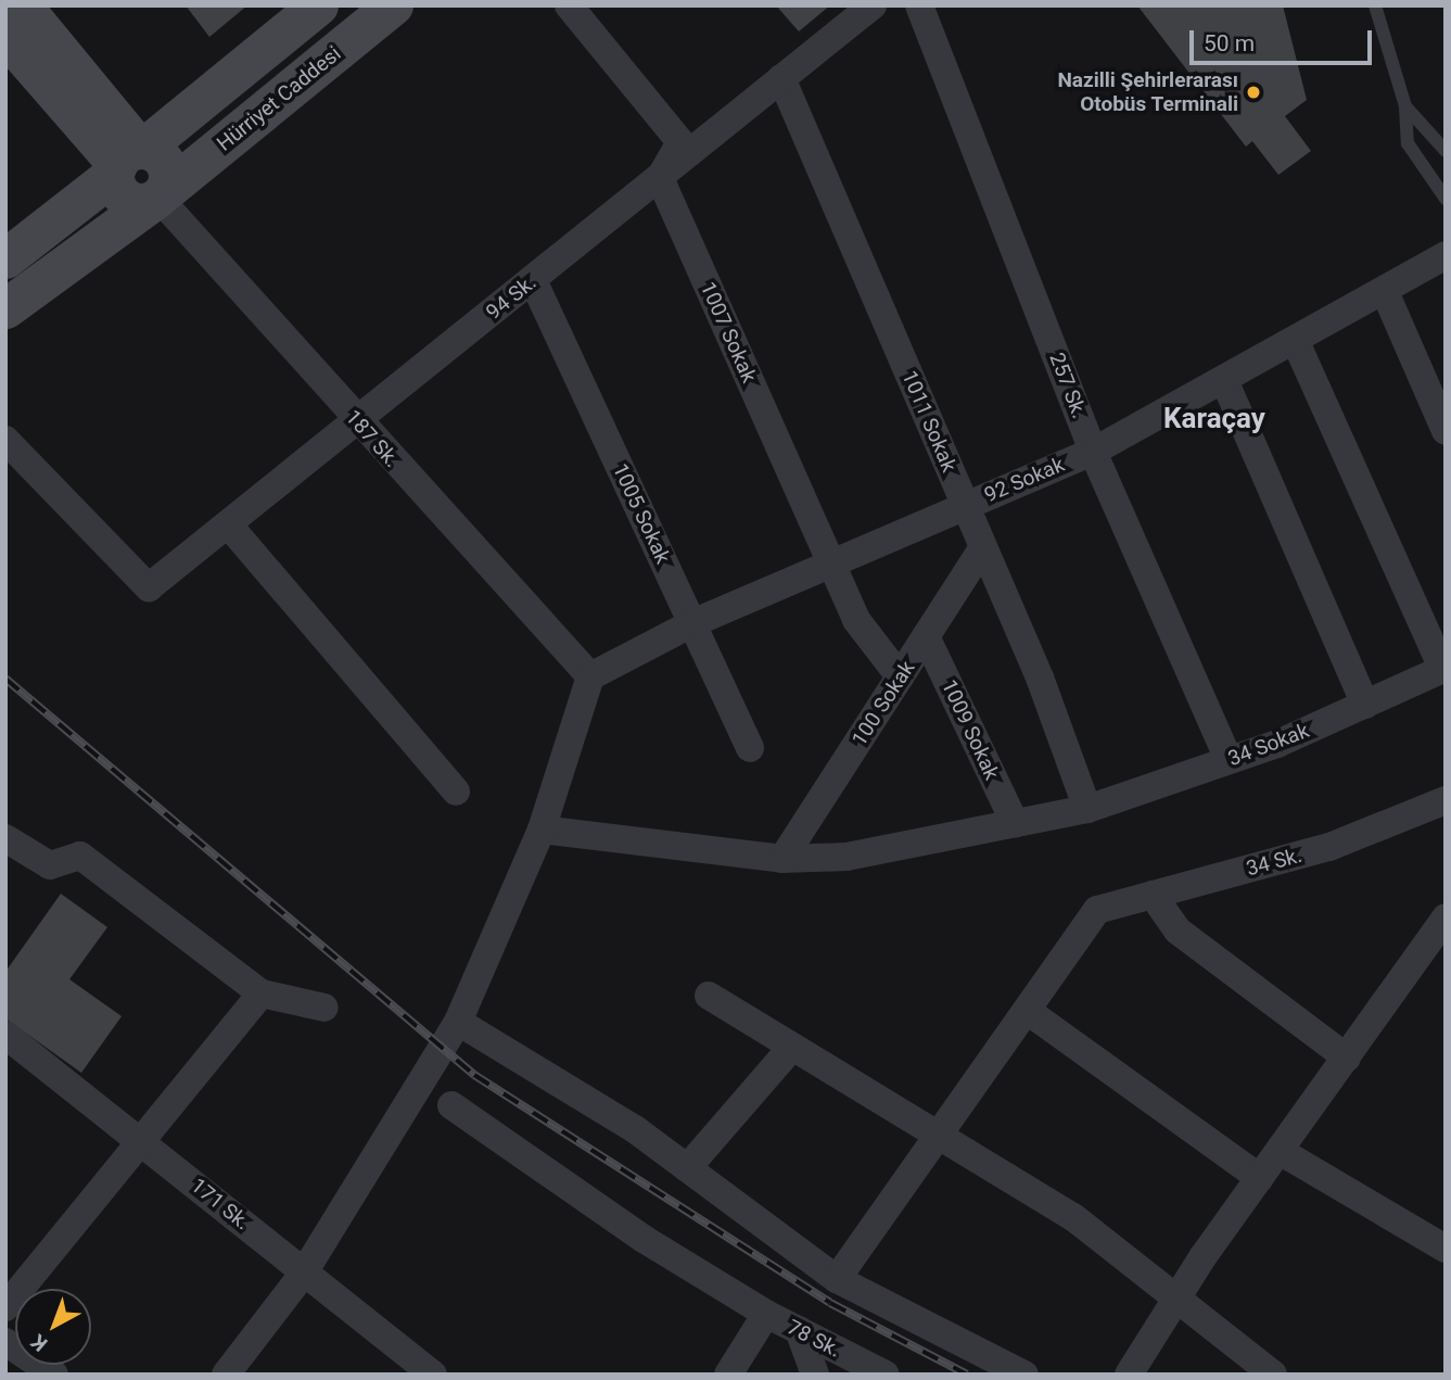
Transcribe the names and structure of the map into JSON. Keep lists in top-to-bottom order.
{
  "streets": {
    "main road": ["Hürriyet Caddesi"],
    "street": [
      "94 Sk.",
      "1007 Sokak",
      "257 Sk.",
      "1011 Sokak",
      "187 Sk.",
      "92 Sokak",
      "1005 Sokak",
      "100 Sokak",
      "1009 Sokak",
      "34 Sokak",
      "34 Sk.",
      "171 Sk.",
      "78 Sk."
    ]
  },
  "crossings": [
    ["Hürriyet Caddesi", "187 Sk."],
    ["94 Sk.", "1007 Sokak"],
    ["94 Sk.", "1011 Sokak"],
    ["94 Sk.", "187 Sk."],
    ["94 Sk.", "1005 Sokak"],
    ["1007 Sokak", "92 Sokak"],
    ["1007 Sokak", "100 Sokak"],
    ["257 Sk.", "92 Sokak"],
    ["257 Sk.", "34 Sokak"],
    ["1011 Sokak", "92 Sokak"],
    ["1011 Sokak", "100 Sokak"],
    ["1011 Sokak", "34 Sokak"],
    ["187 Sk.", "92 Sokak"],
    ["92 Sokak", "1005 Sokak"],
    ["100 Sokak", "1009 Sokak"],
    ["100 Sokak", "34 Sokak"],
    ["1009 Sokak", "34 Sokak"]
  ],
  "districts": ["Karaçay"],
  "places": ["Nazilli Şehirlerarası Otobüs Terminali"],
  "scale_bar": "50 m",
  "north": "bottom left"
}
